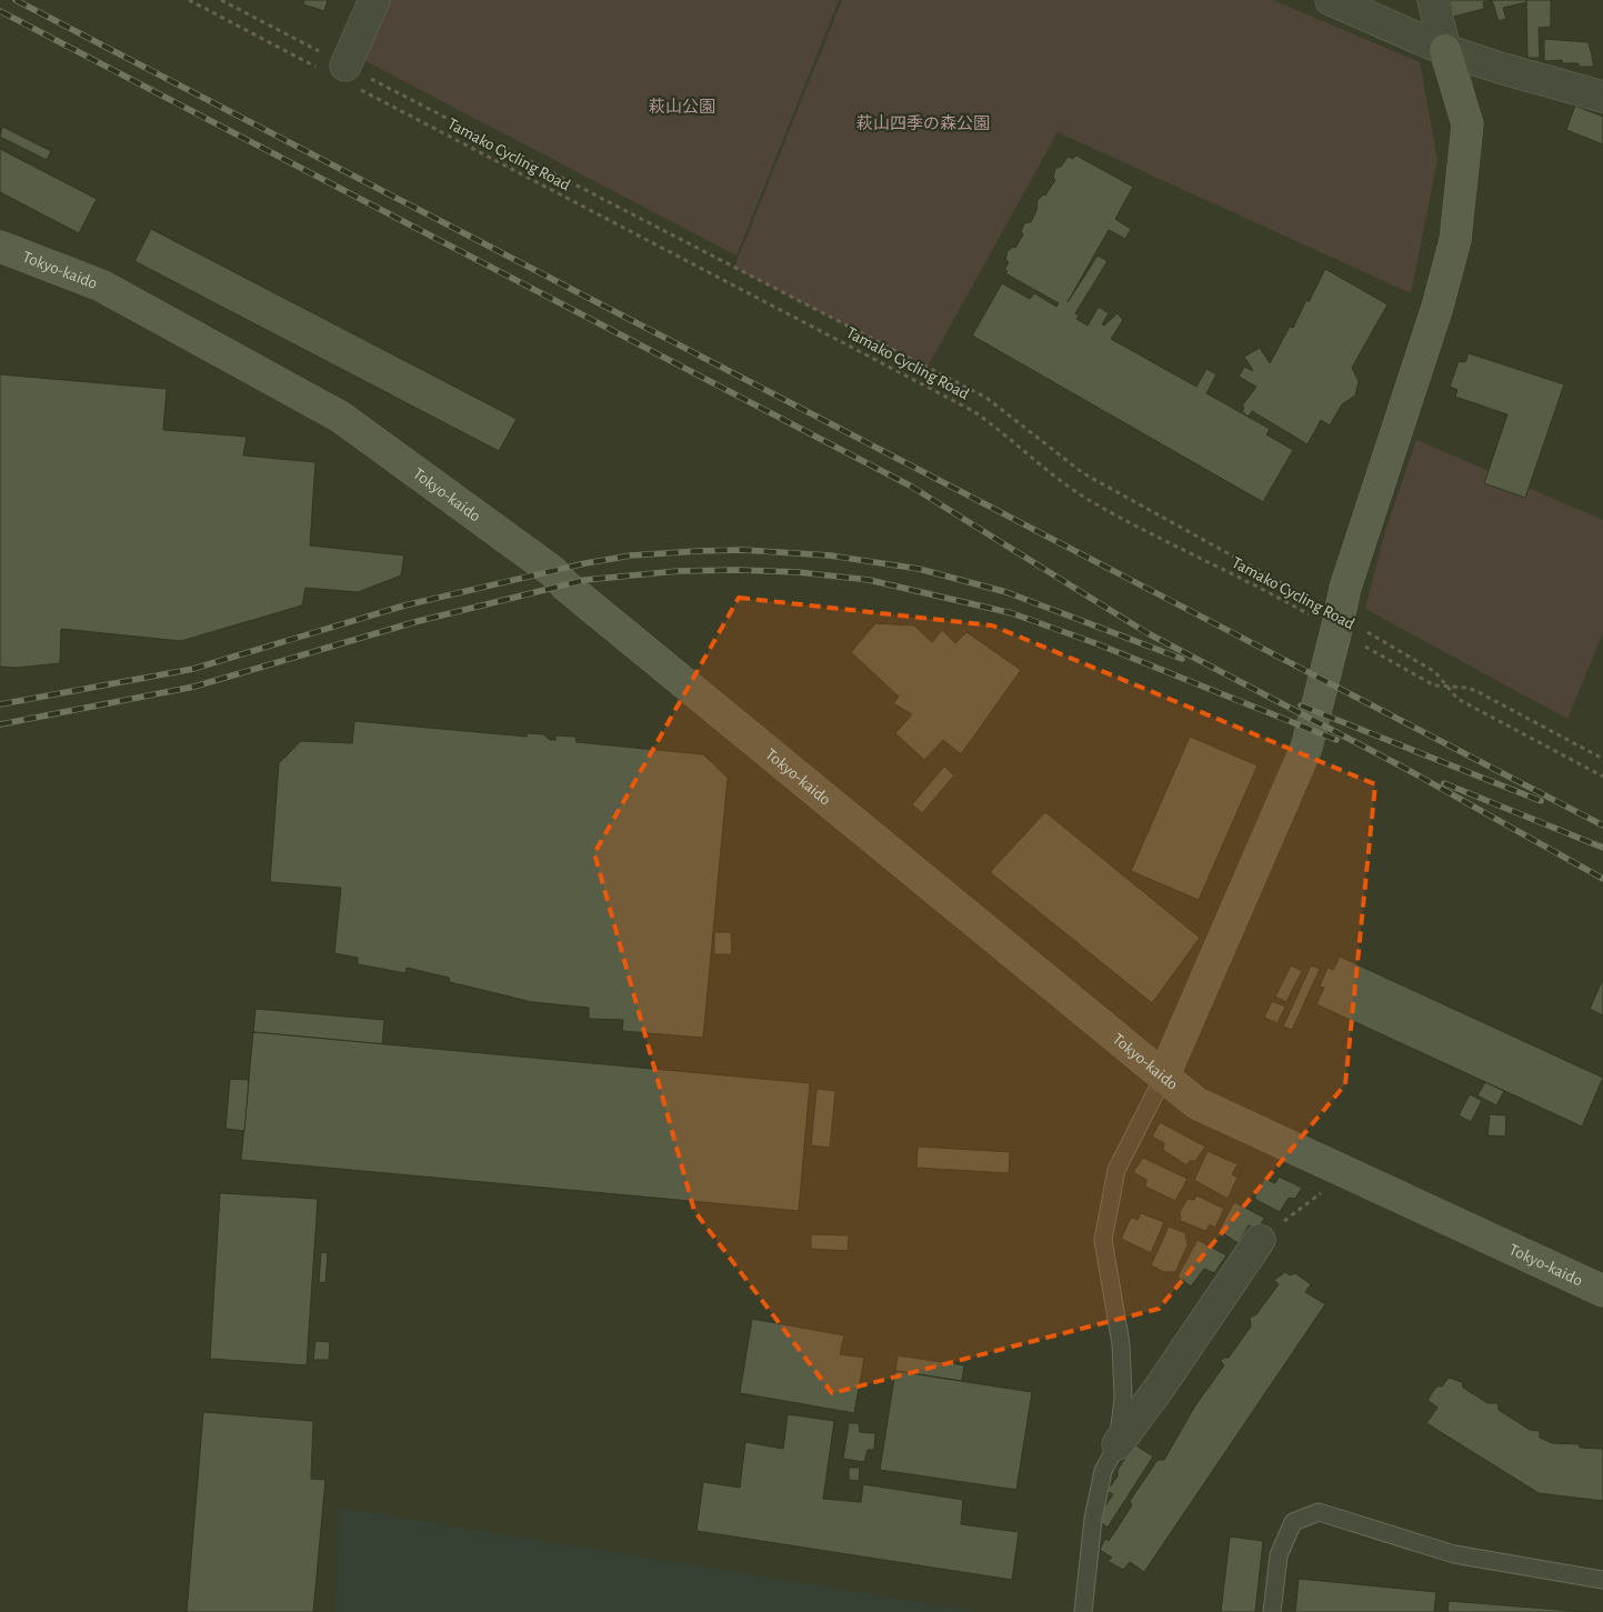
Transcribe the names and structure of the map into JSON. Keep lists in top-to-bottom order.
{
  "streets": {
    "street": ["Tokyo-kaido"],
    "path": ["Tamako Cycling Road"]
  },
  "parks": ["萩山公園", "萩山四季の森公園"]
}
